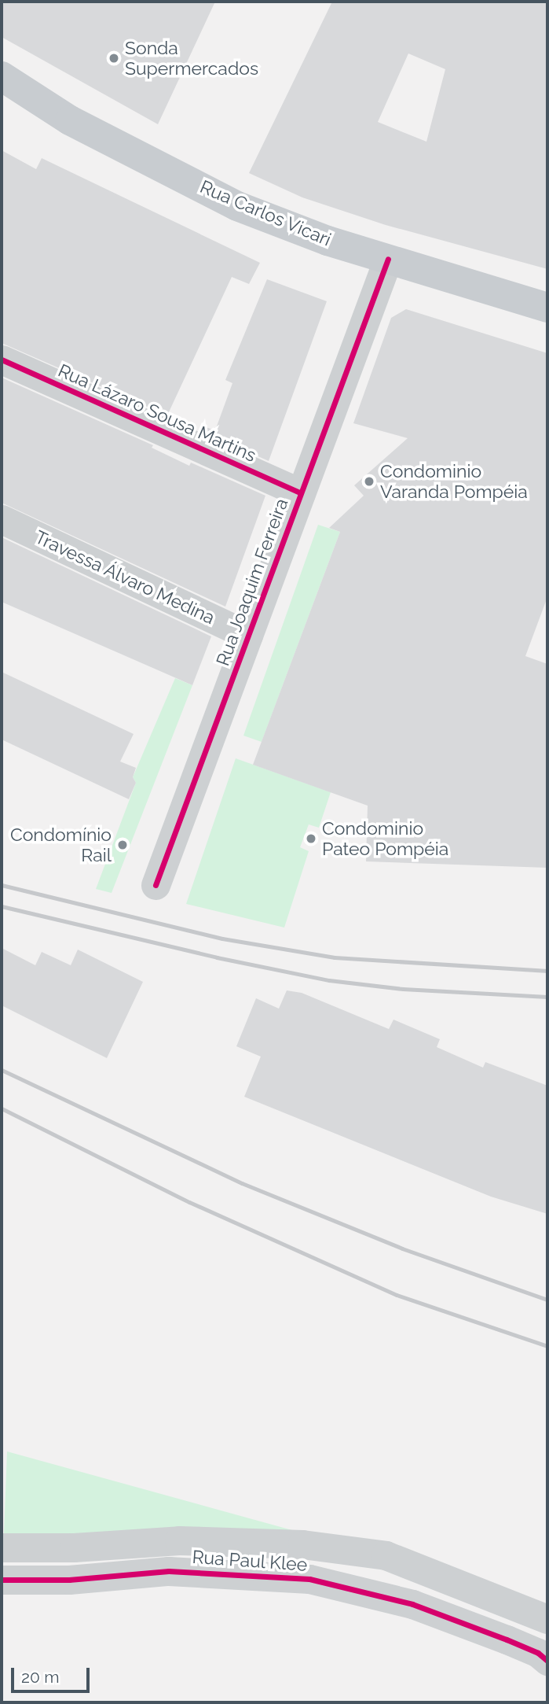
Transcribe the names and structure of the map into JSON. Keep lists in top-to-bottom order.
{
  "streets": {
    "main road": ["Rua Carlos Vicari"],
    "street": [
      "Rua Lázaro Sousa Martins",
      "Travessa Álvaro Medina",
      "Rua Joaquim Ferreira",
      "Rua Paul Klee"
    ]
  },
  "crossings": [
    ["Rua Carlos Vicari", "Rua Joaquim Ferreira"],
    ["Rua Lázaro Sousa Martins", "Rua Joaquim Ferreira"],
    ["Travessa Álvaro Medina", "Rua Joaquim Ferreira"]
  ],
  "places": [
    "Sonda Supermercados",
    "Condominio Varanda Pompéia",
    "Condominio Pateo Pompéia",
    "Condomínio Rail"
  ],
  "scale_bar": "20 m"
}
